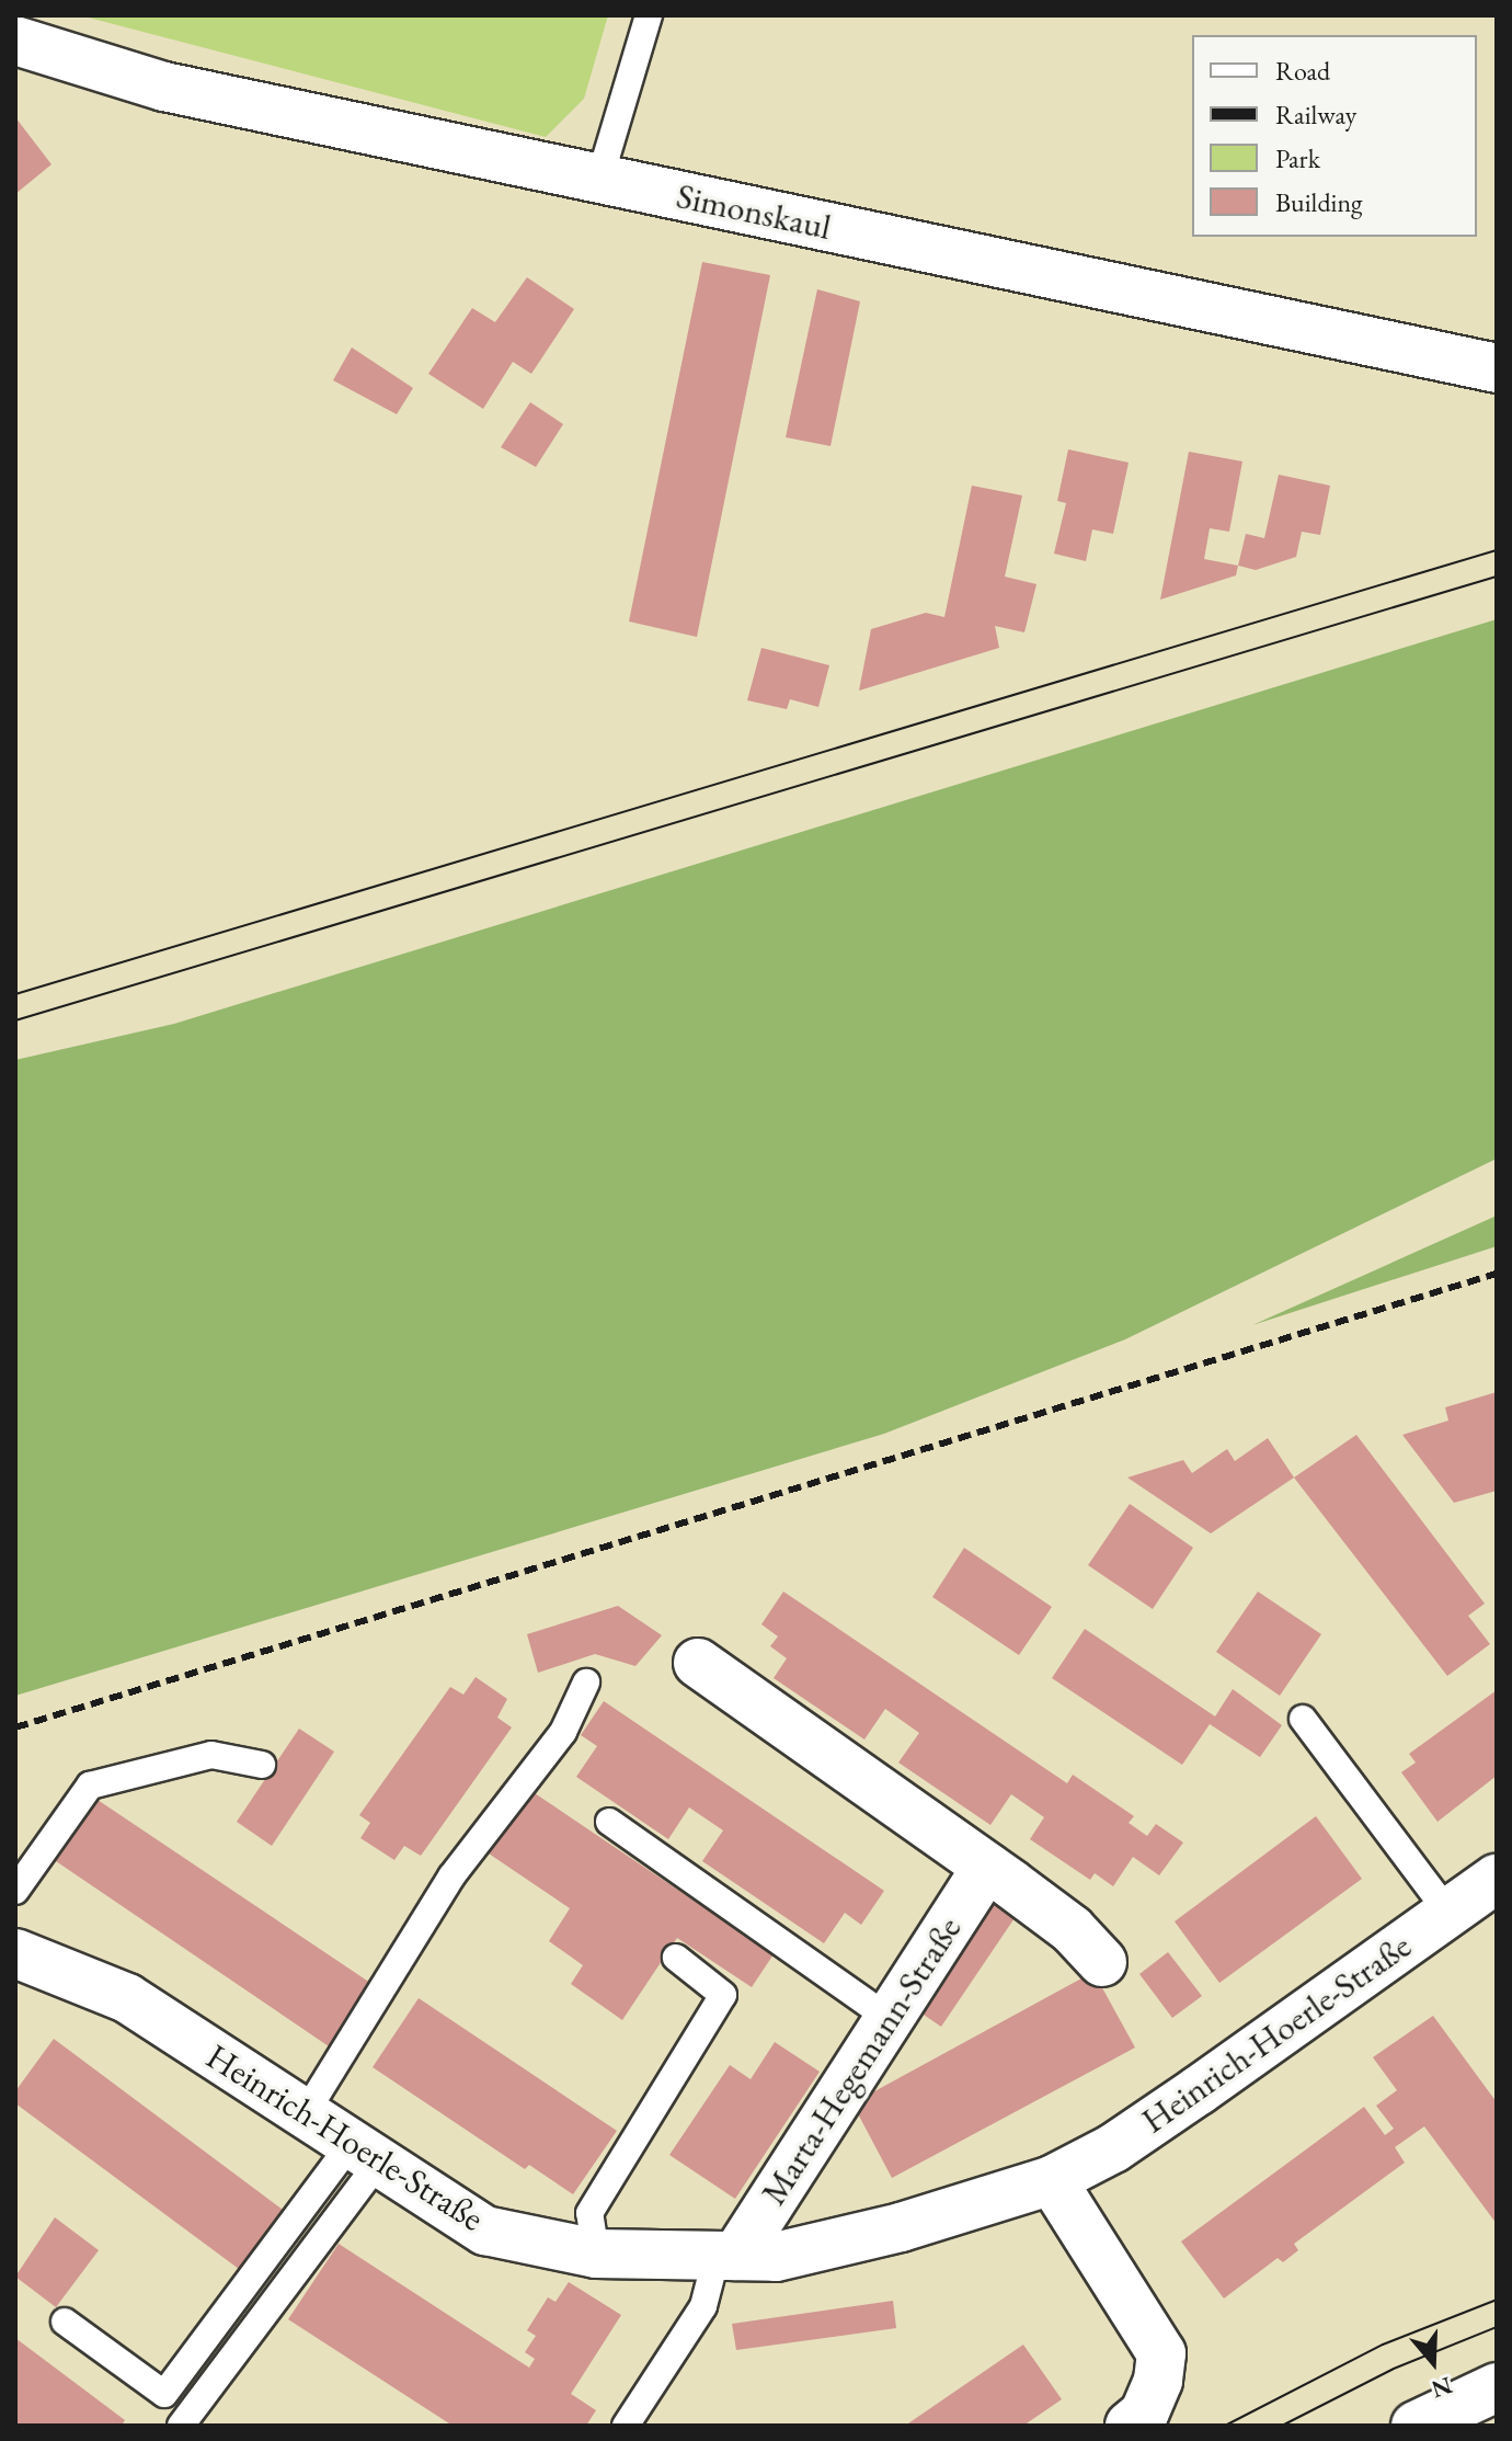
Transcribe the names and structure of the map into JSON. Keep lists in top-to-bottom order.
{
  "streets": {
    "street": ["Simonskaul", "Heinrich-Hoerle-Straße", "Marta-Hegemann-Straße"]
  },
  "crossings": [
    ["Heinrich-Hoerle-Straße", "Marta-Hegemann-Straße"]
  ],
  "legend": [
    "Road",
    "Railway",
    "Park",
    "Building"
  ],
  "north": "bottom"
}
